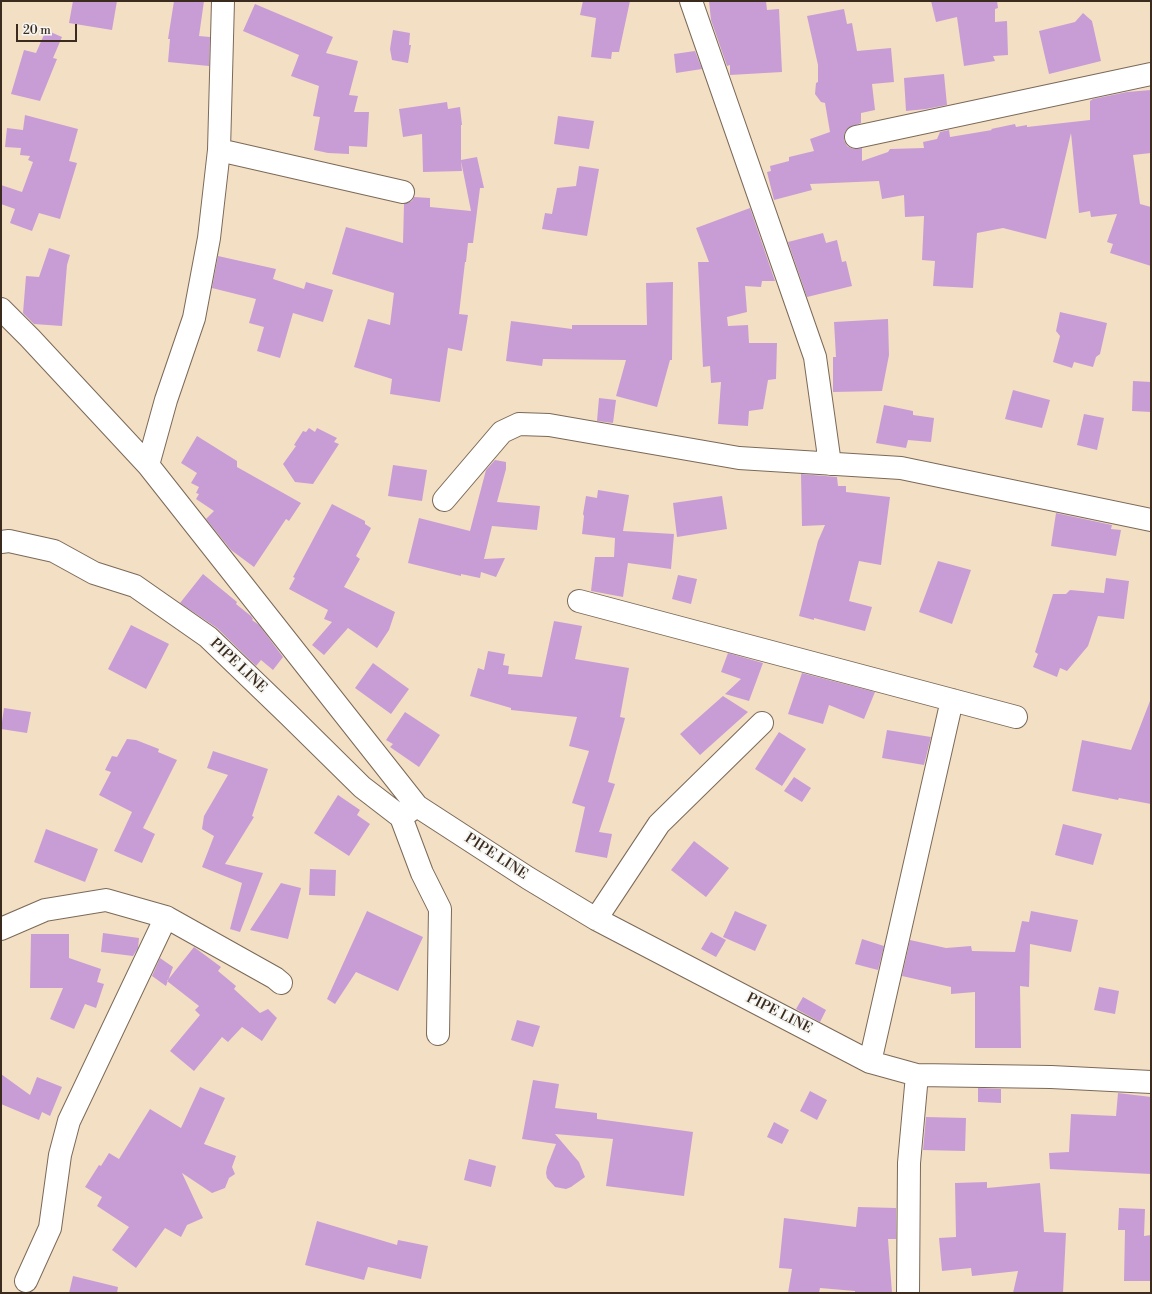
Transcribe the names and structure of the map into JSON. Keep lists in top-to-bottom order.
{
  "streets": {
    "street": ["PIPE LINE"]
  },
  "scale_bar": "20 m"
}
